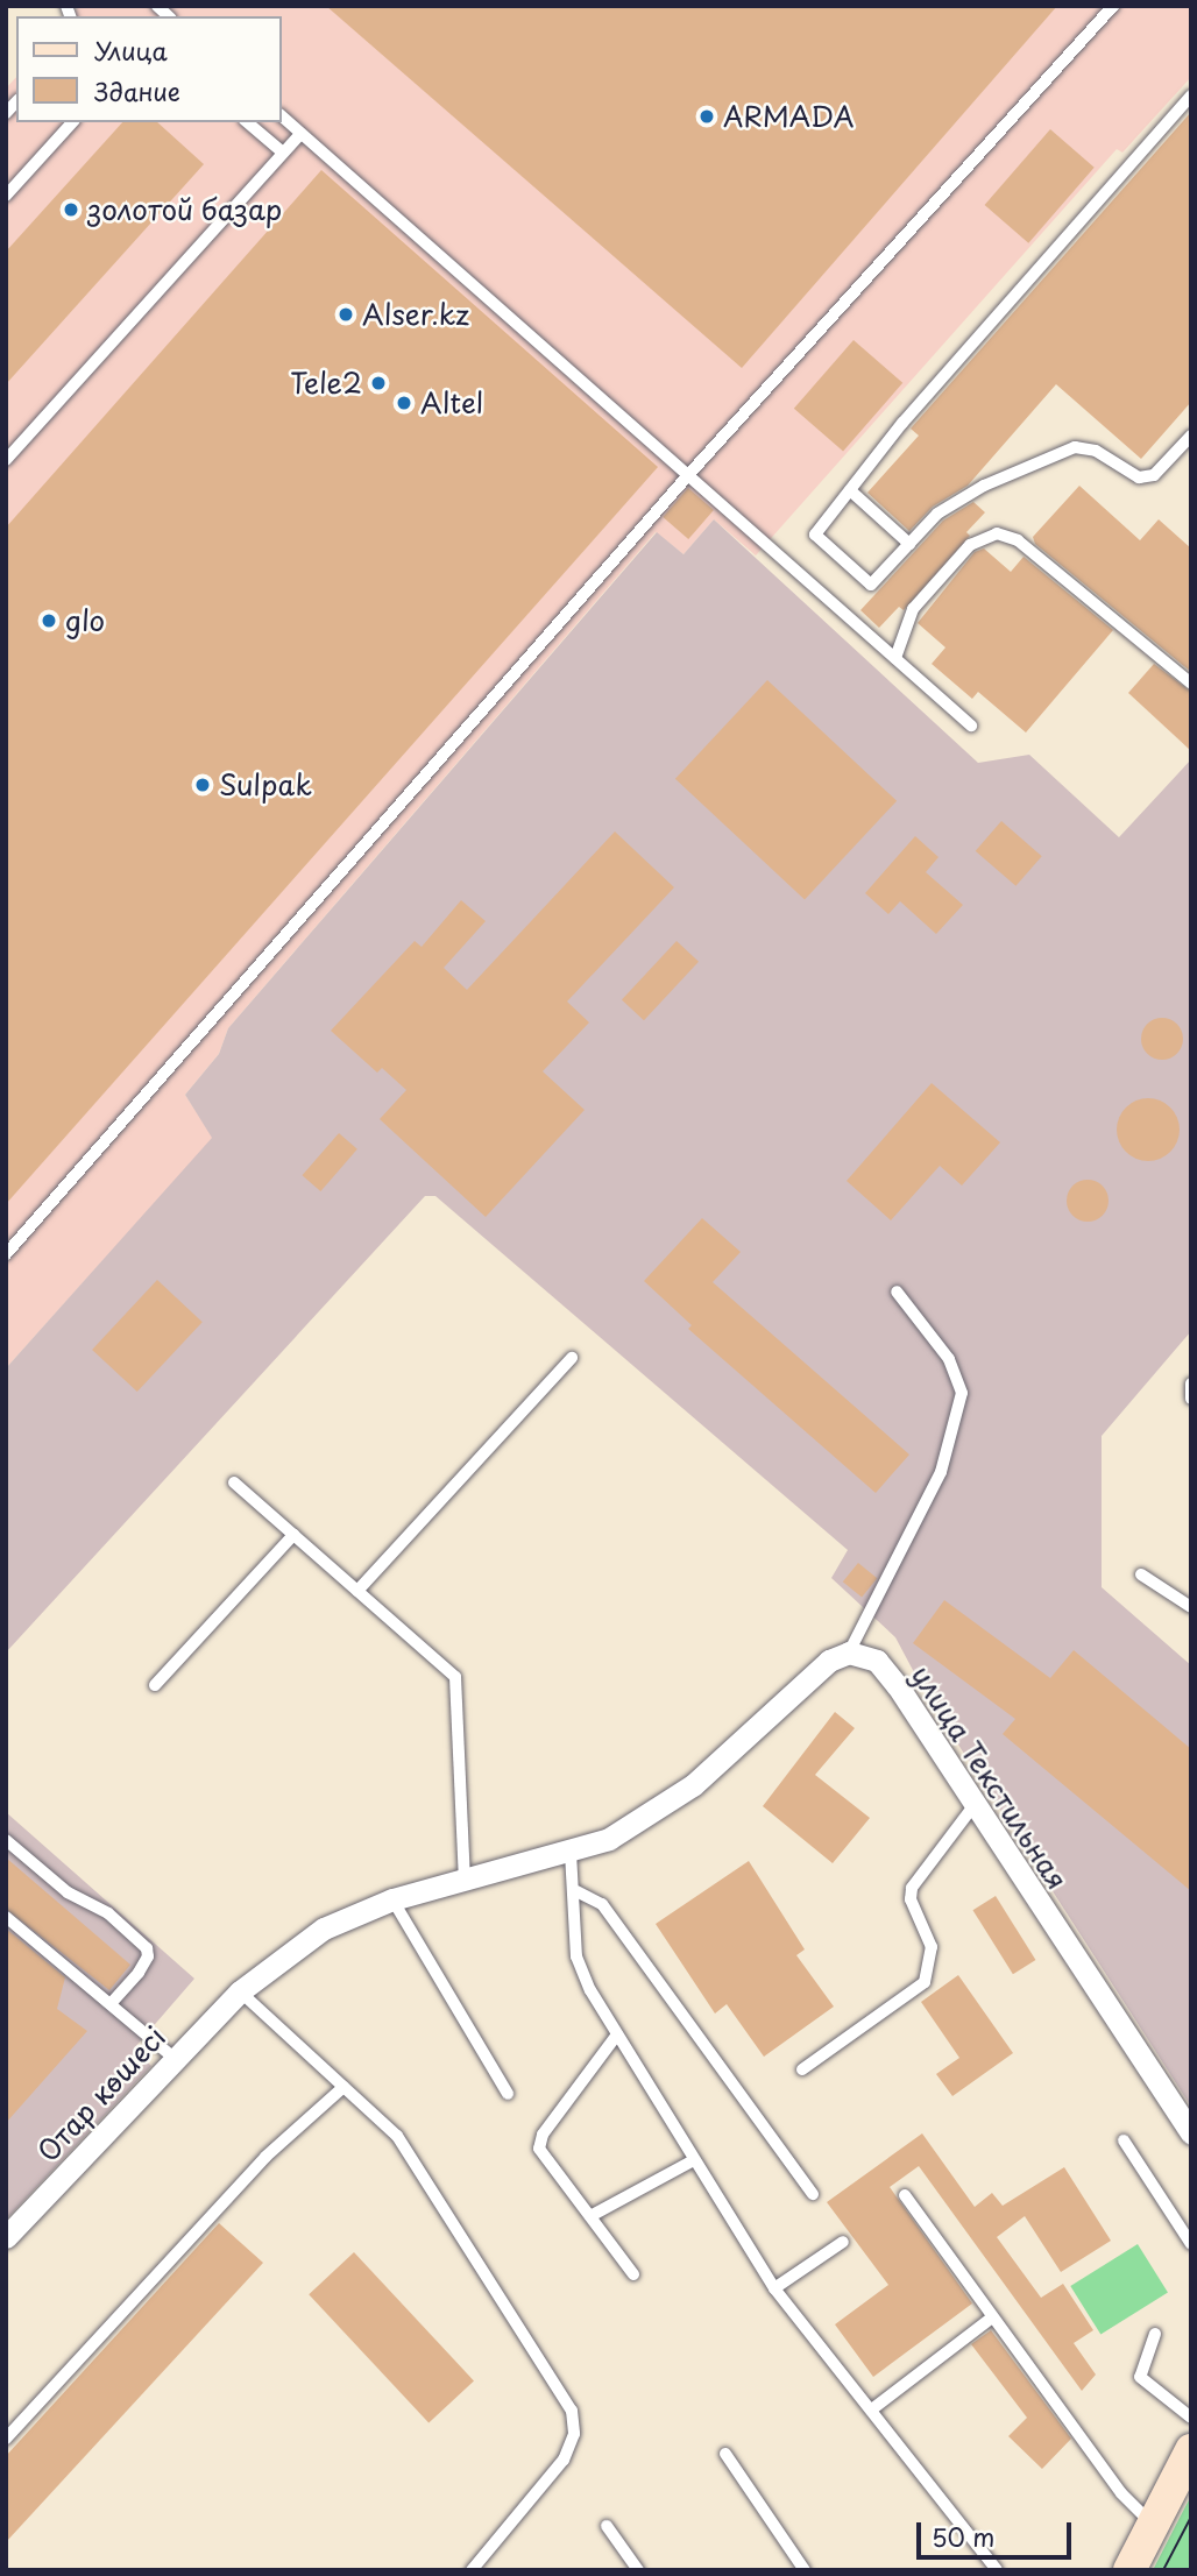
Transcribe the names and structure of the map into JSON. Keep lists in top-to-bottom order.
{
  "streets": {
    "street": ["улица Текстильная", "Отар көшесі"]
  },
  "places": [
    "ARMADA",
    "золотой базар",
    "Alser.kz",
    "Tele2",
    "Altel",
    "glo",
    "Sulpak"
  ],
  "legend": ["Улица", "Здание"],
  "scale_bar": "50 m"
}
